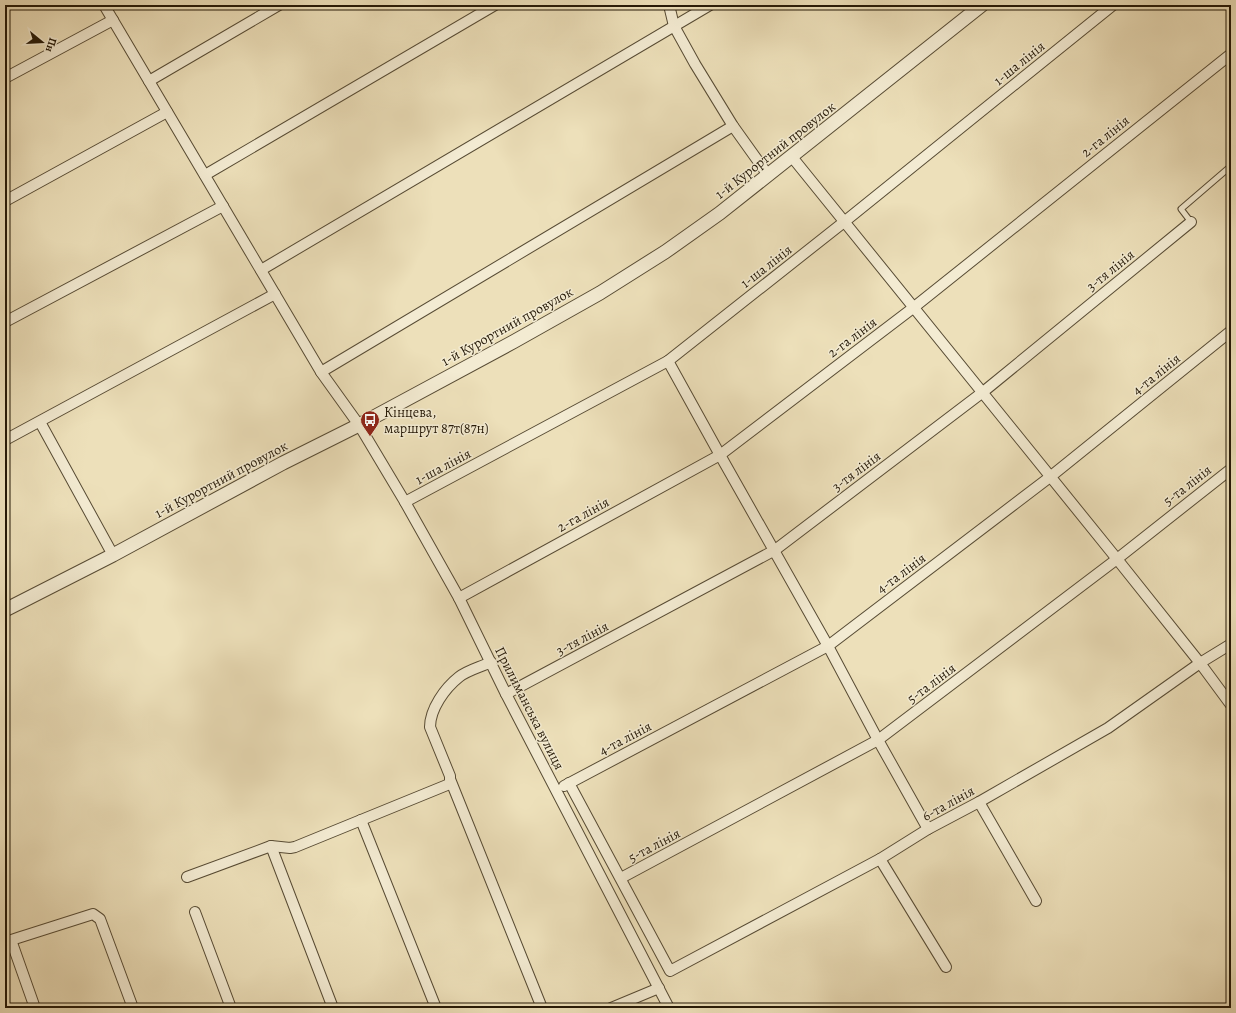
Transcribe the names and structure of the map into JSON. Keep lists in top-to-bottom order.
{
  "streets": {
    "street": [
      "1-ша лінія",
      "2-га лінія",
      "1-й Курортний провулок",
      "3-тя лінія",
      "4-та лінія",
      "5-та лінія",
      "Прилиманська вулиця",
      "6-та лінія"
    ]
  },
  "crossings": [
    ["1-ша лінія", "Прилиманська вулиця"],
    ["2-га лінія", "Прилиманська вулиця"],
    ["1-й Курортний провулок", "Прилиманська вулиця"],
    ["3-тя лінія", "Прилиманська вулиця"],
    ["4-та лінія", "Прилиманська вулиця"],
    ["5-та лінія", "6-та лінія"]
  ],
  "places": {
    "bus stop": ["Кінцева, маршрут 87т(87н)"]
  },
  "north": "right"
}
